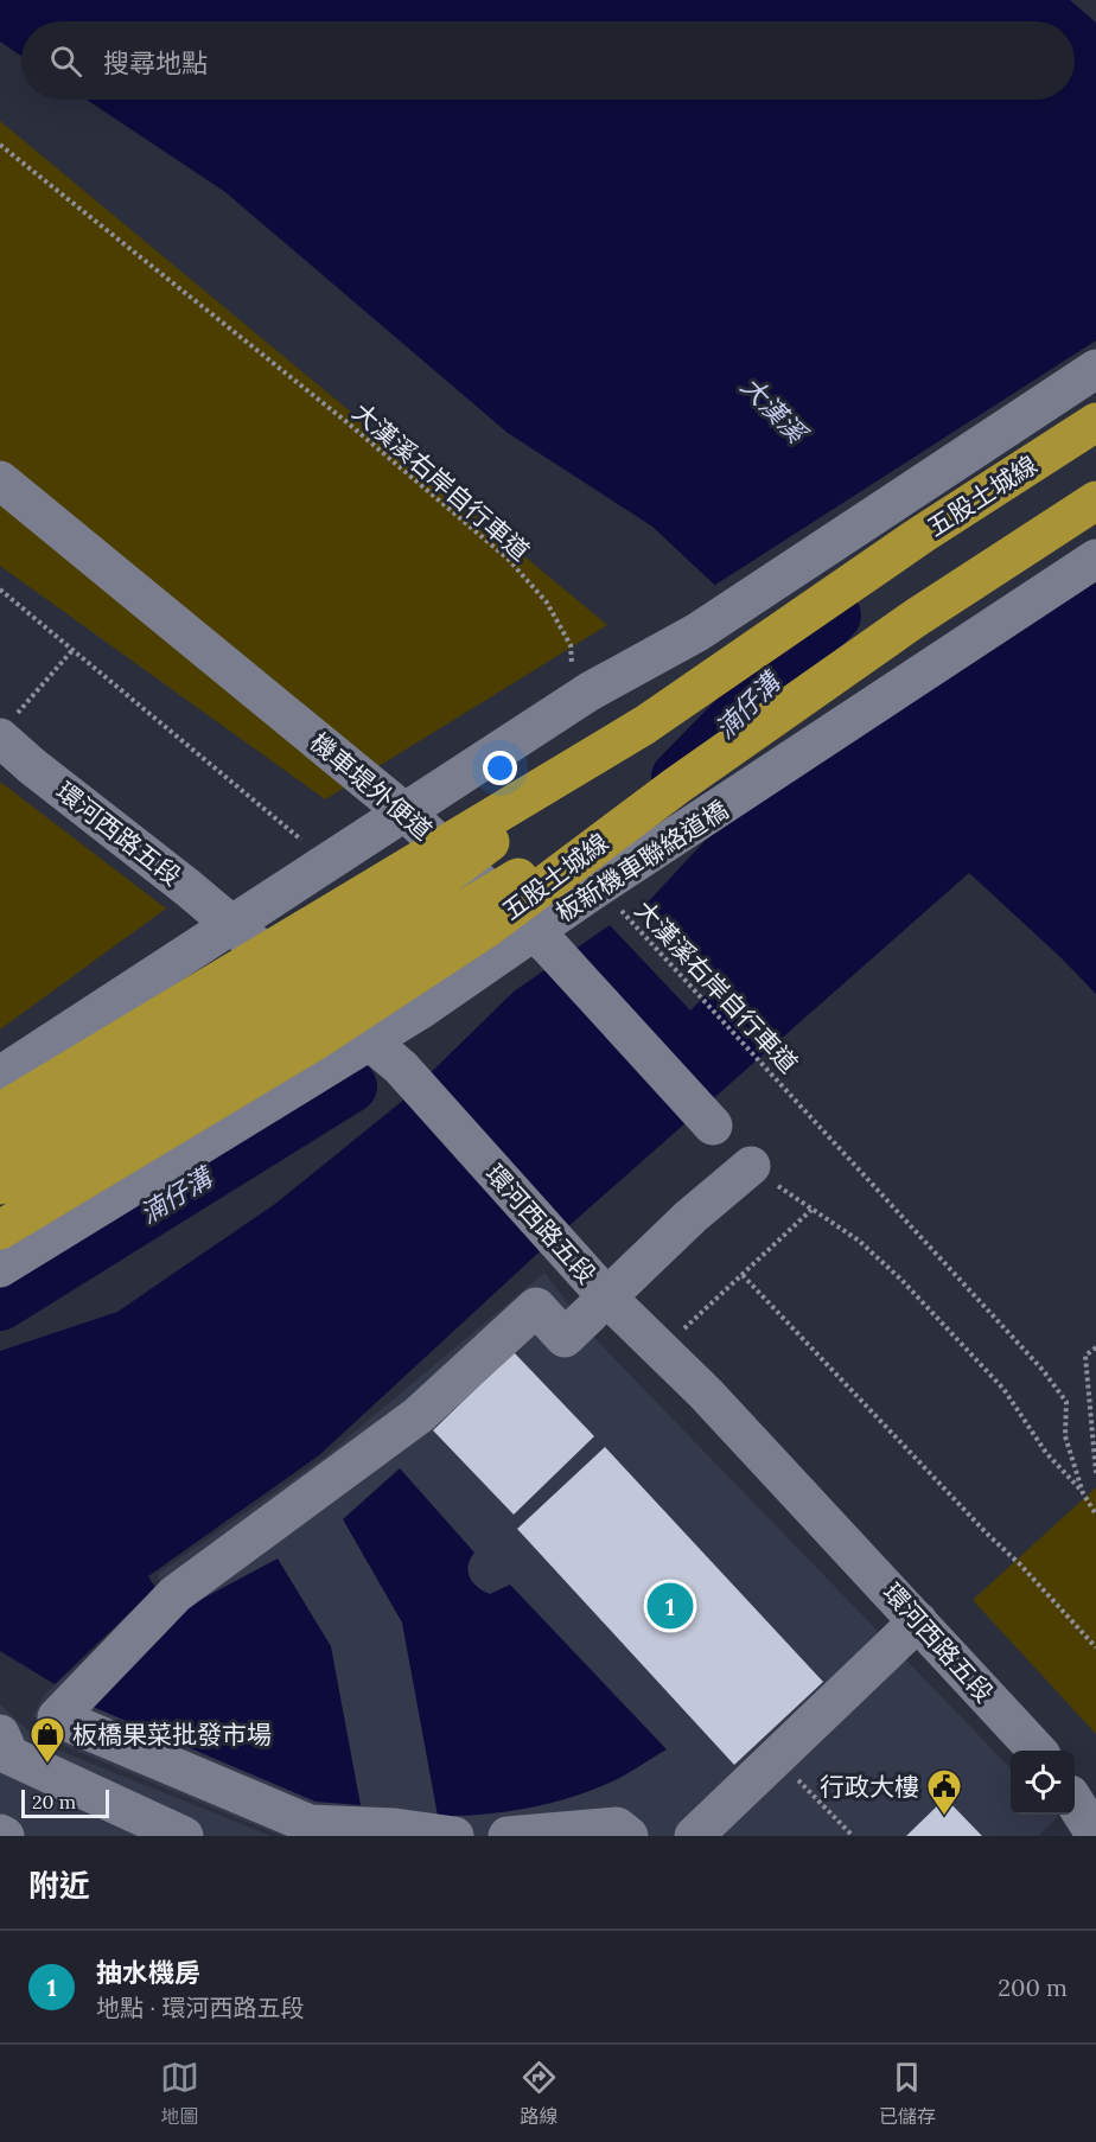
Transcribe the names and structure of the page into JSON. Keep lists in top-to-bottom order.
{
  "streets": {
    "highway": ["五股土城線"],
    "street": ["機車堤外便道", "環河西路五段", "板新機車聯絡道橋"],
    "path": ["大漢溪右岸自行車道"]
  },
  "water": ["大漢溪", "湳仔溝"],
  "places": {
    "shop": ["板橋果菜批發市場"],
    "public building": ["行政大樓"]
  },
  "scale_bar": "20 m",
  "page": {
    "search": "搜尋地點",
    "pins": "1",
    "scale": "20 m",
    "heading": "附近",
    "list": [
      {
        "mark": "1",
        "name": "抽水機房",
        "note": "地點 · 環河西路五段",
        "value": "200 m"
      }
    ],
    "nav": ["地圖", "路線", "已儲存"]
  }
}
